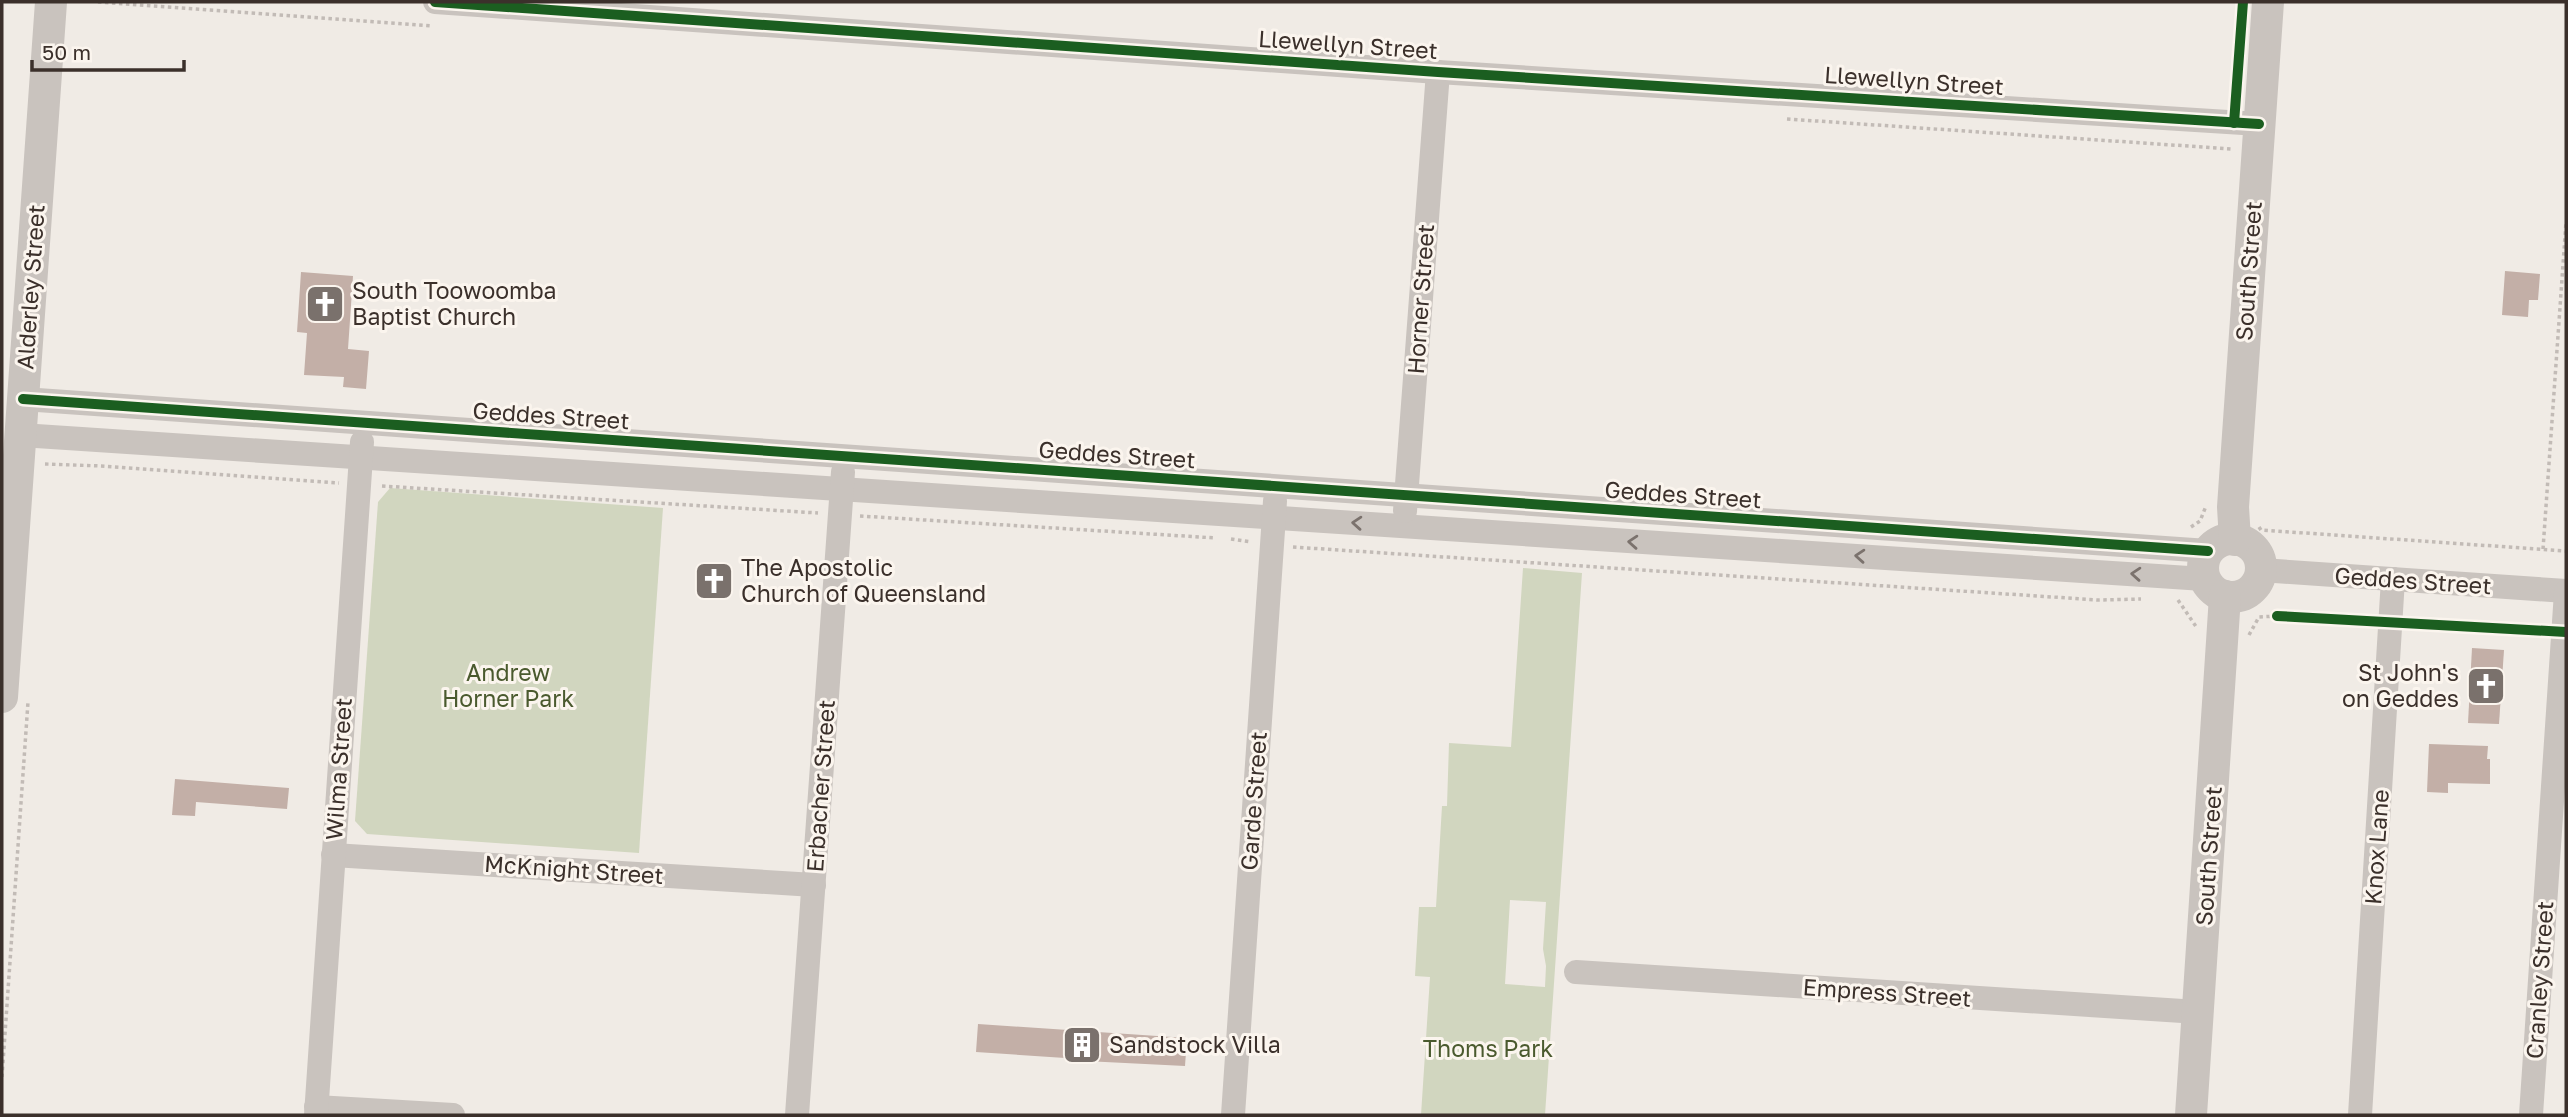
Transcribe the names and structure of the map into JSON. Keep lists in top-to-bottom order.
{
  "streets": {
    "street": [
      "Llewellyn Street",
      "South Street",
      "Alderley Street",
      "Horner Street",
      "Geddes Street",
      "Wilma Street",
      "Erbacher Street",
      "Garde Street",
      "Knox Lane",
      "McKnight Street",
      "Cranley Street",
      "Empress Street"
    ]
  },
  "crossings": [
    ["Llewellyn Street", "South Street"],
    ["Llewellyn Street", "Horner Street"],
    ["South Street", "Geddes Street"],
    ["South Street", "Empress Street"],
    ["Alderley Street", "Geddes Street"],
    ["Horner Street", "Geddes Street"],
    ["Geddes Street", "Wilma Street"],
    ["Geddes Street", "Erbacher Street"],
    ["Geddes Street", "Garde Street"],
    ["Geddes Street", "Knox Lane"],
    ["Geddes Street", "Cranley Street"],
    ["Wilma Street", "McKnight Street"],
    ["Erbacher Street", "McKnight Street"]
  ],
  "parks": ["Andrew Horner Park", "Thoms Park"],
  "places": {
    "church": ["South Toowoomba Baptist Church", "The Apostolic Church of Queensland", "St John's on Geddes"],
    "building": ["Sandstock Villa"]
  },
  "scale_bar": "50 m"
}
